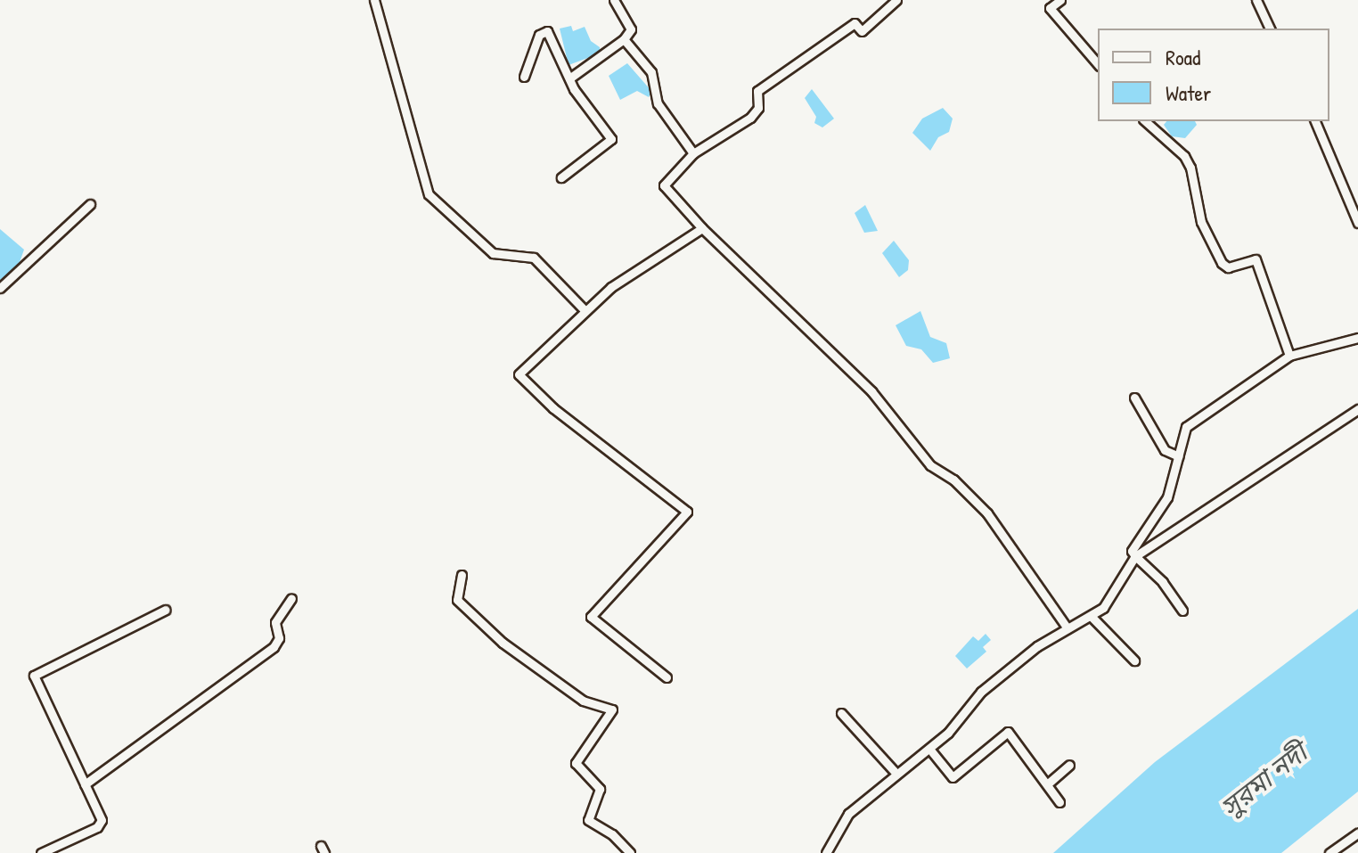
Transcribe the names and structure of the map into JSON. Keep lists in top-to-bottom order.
{
  "water": ["সুরমা নদী"],
  "legend": ["Road", "Water"]
}
